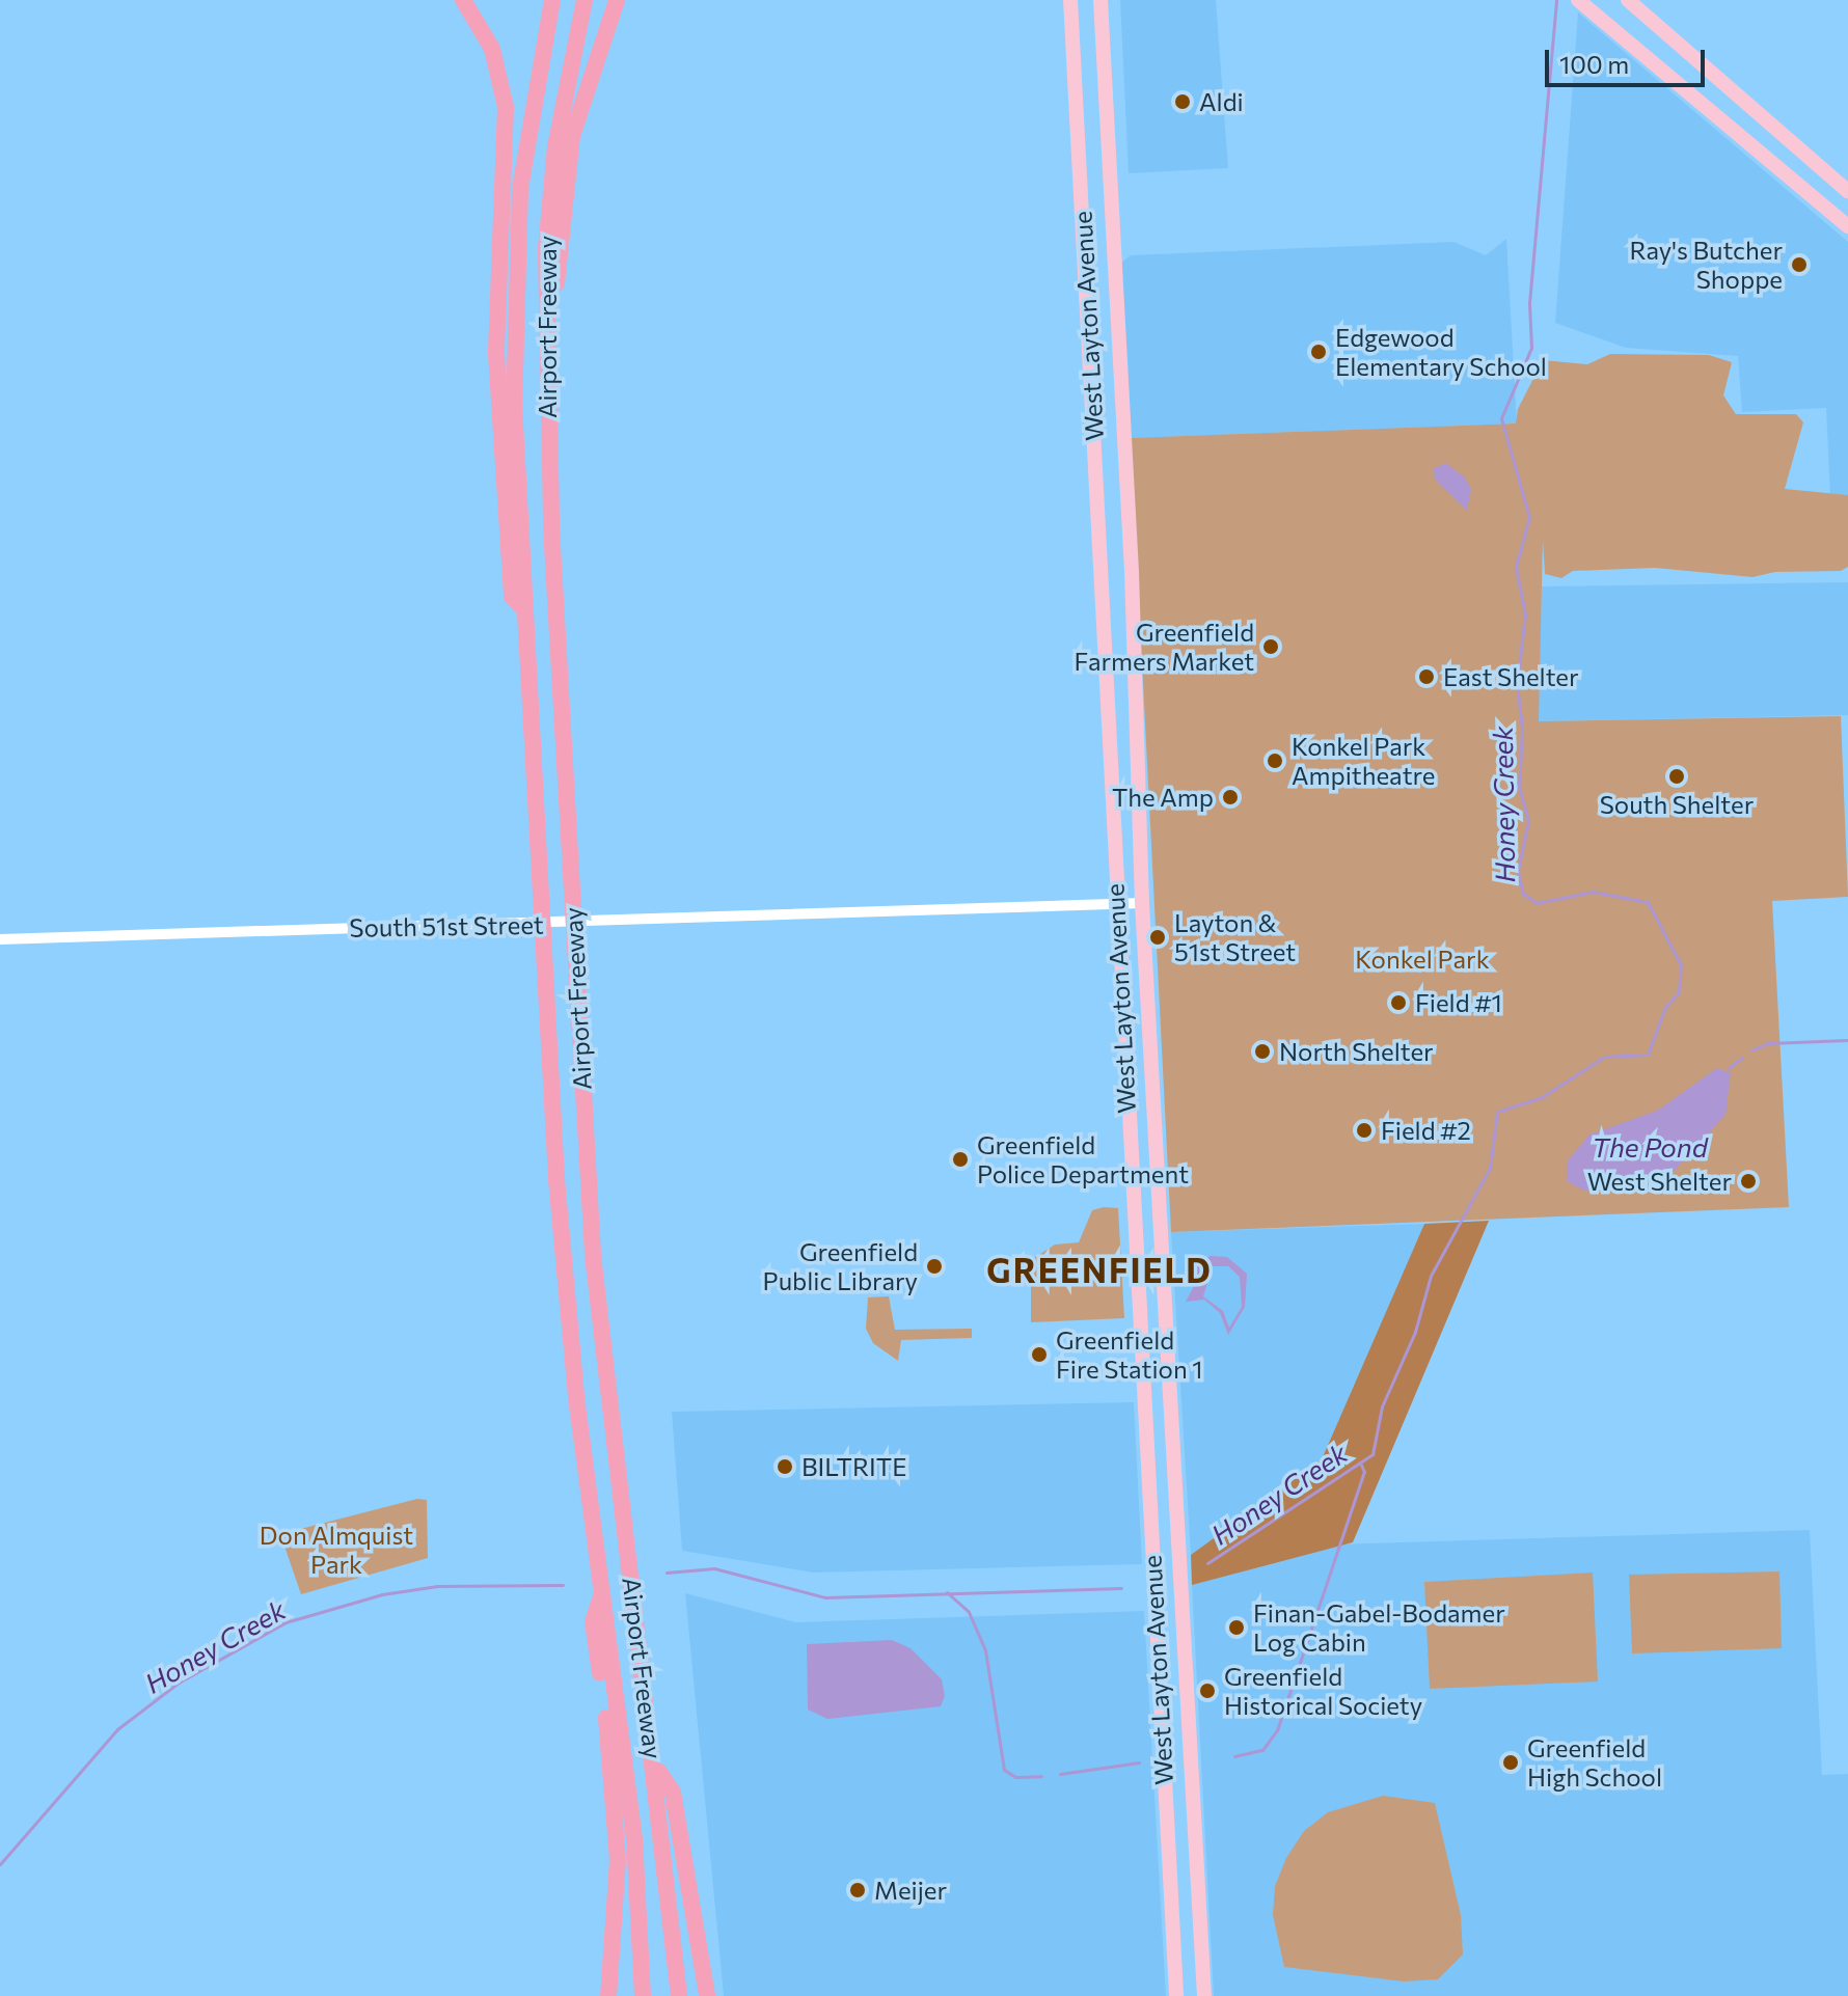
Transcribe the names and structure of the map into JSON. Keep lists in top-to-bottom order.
{
  "streets": {
    "highway": ["Airport Freeway"],
    "main road": ["West Layton Avenue"],
    "street": ["South 51st Street"]
  },
  "crossings": [
    ["West Layton Avenue", "South 51st Street"]
  ],
  "districts": ["GREENFIELD"],
  "water": ["Honey Creek", "The Pond"],
  "parks": ["Konkel Park", "Don Almquist Park"],
  "places": [
    "Aldi",
    "Ray's Butcher Shoppe",
    "Edgewood Elementary School",
    "Greenfield Farmers Market",
    "East Shelter",
    "Konkel Park Ampitheatre",
    "South Shelter",
    "The Amp",
    "Layton & 51st Street",
    "Field #1",
    "North Shelter",
    "Field #2",
    "Greenfield Police Department",
    "West Shelter",
    "Greenfield Public Library",
    "Greenfield Fire Station 1",
    "BILTRITE",
    "Finan-Gabel-Bodamer Log Cabin",
    "Greenfield Historical Society",
    "Greenfield High School",
    "Meijer"
  ],
  "scale_bar": "100 m"
}
